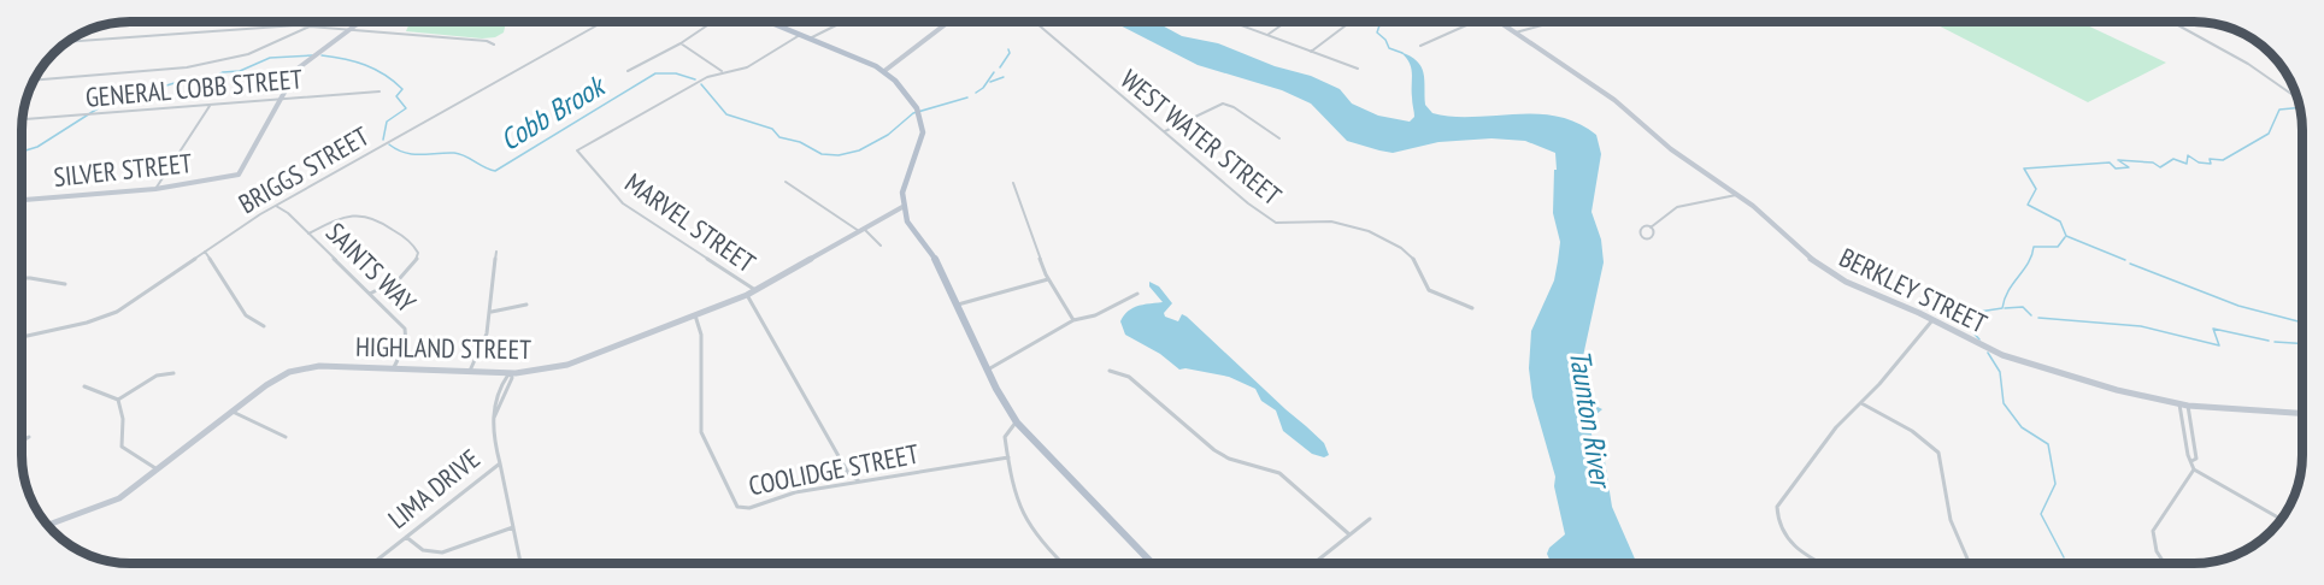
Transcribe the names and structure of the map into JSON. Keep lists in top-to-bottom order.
{
  "streets": {
    "street": [
      "GENERAL COBB STREET",
      "WEST WATER STREET",
      "SILVER STREET",
      "BRIGGS STREET",
      "MARVEL STREET",
      "SAINTS WAY",
      "BERKLEY STREET",
      "HIGHLAND STREET",
      "COOLIDGE STREET",
      "LIMA DRIVE"
    ]
  },
  "crossings": [
    ["GENERAL COBB STREET", "SILVER STREET"],
    ["BRIGGS STREET", "SAINTS WAY"],
    ["MARVEL STREET", "HIGHLAND STREET"],
    ["SAINTS WAY", "HIGHLAND STREET"],
    ["HIGHLAND STREET", "COOLIDGE STREET"],
    ["HIGHLAND STREET", "LIMA DRIVE"]
  ],
  "water": ["Cobb Brook", "Taunton River"]
}
